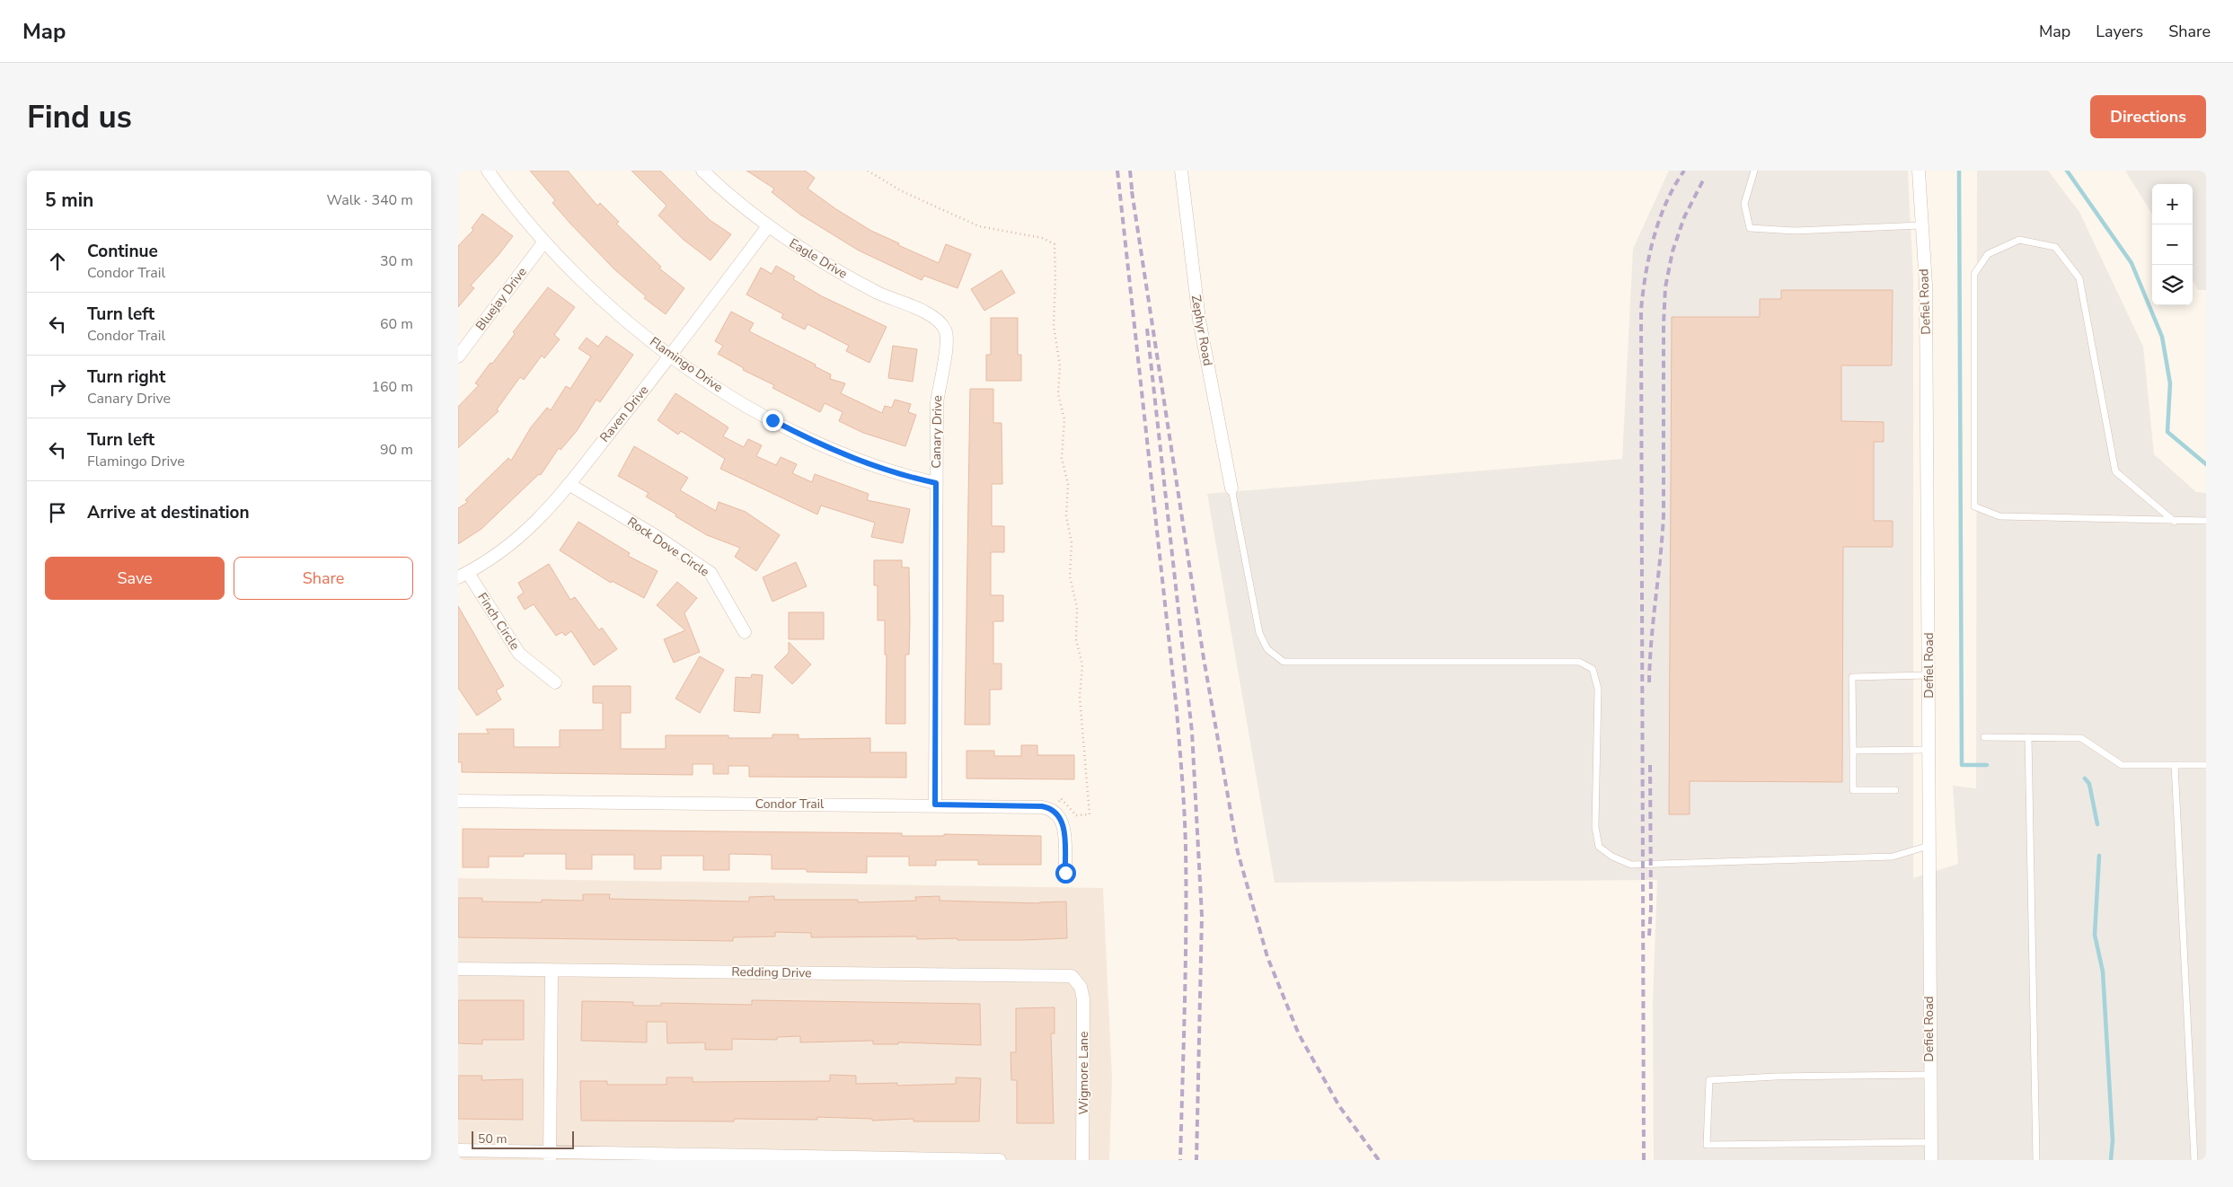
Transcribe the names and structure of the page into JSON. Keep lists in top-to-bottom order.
{
  "streets": {
    "street": [
      "Eagle Drive",
      "Bluejay Drive",
      "Defiel Road",
      "Zephyr Road",
      "Flamingo Drive",
      "Raven Drive",
      "Canary Drive",
      "Rock Dove Circle",
      "Finch Circle",
      "Condor Trail",
      "Redding Drive",
      "Wigmore Lane"
    ]
  },
  "crossings": [
    ["Eagle Drive", "Raven Drive"],
    ["Eagle Drive", "Canary Drive"],
    ["Bluejay Drive", "Flamingo Drive"],
    ["Flamingo Drive", "Raven Drive"],
    ["Flamingo Drive", "Canary Drive"],
    ["Raven Drive", "Rock Dove Circle"],
    ["Raven Drive", "Finch Circle"],
    ["Canary Drive", "Condor Trail"],
    ["Redding Drive", "Wigmore Lane"]
  ],
  "scale_bar": "50 m",
  "page": {
    "header": "Map",
    "nav": ["Map", "Layers", "Share"],
    "buttons": [
      "Directions",
      ["Save", "Share"]
    ],
    "title": "Find us",
    "heading": ["5 min", "Walk · 340 m"],
    "map_buttons": ["+", "−"],
    "list": [
      ["Continue", "Condor Trail", "30 m"],
      ["Turn left", "Condor Trail", "60 m"],
      ["Turn right", "Canary Drive", "160 m"],
      ["Turn left", "Flamingo Drive", "90 m"],
      "Arrive at destination"
    ],
    "scale": "50 m"
  }
}
